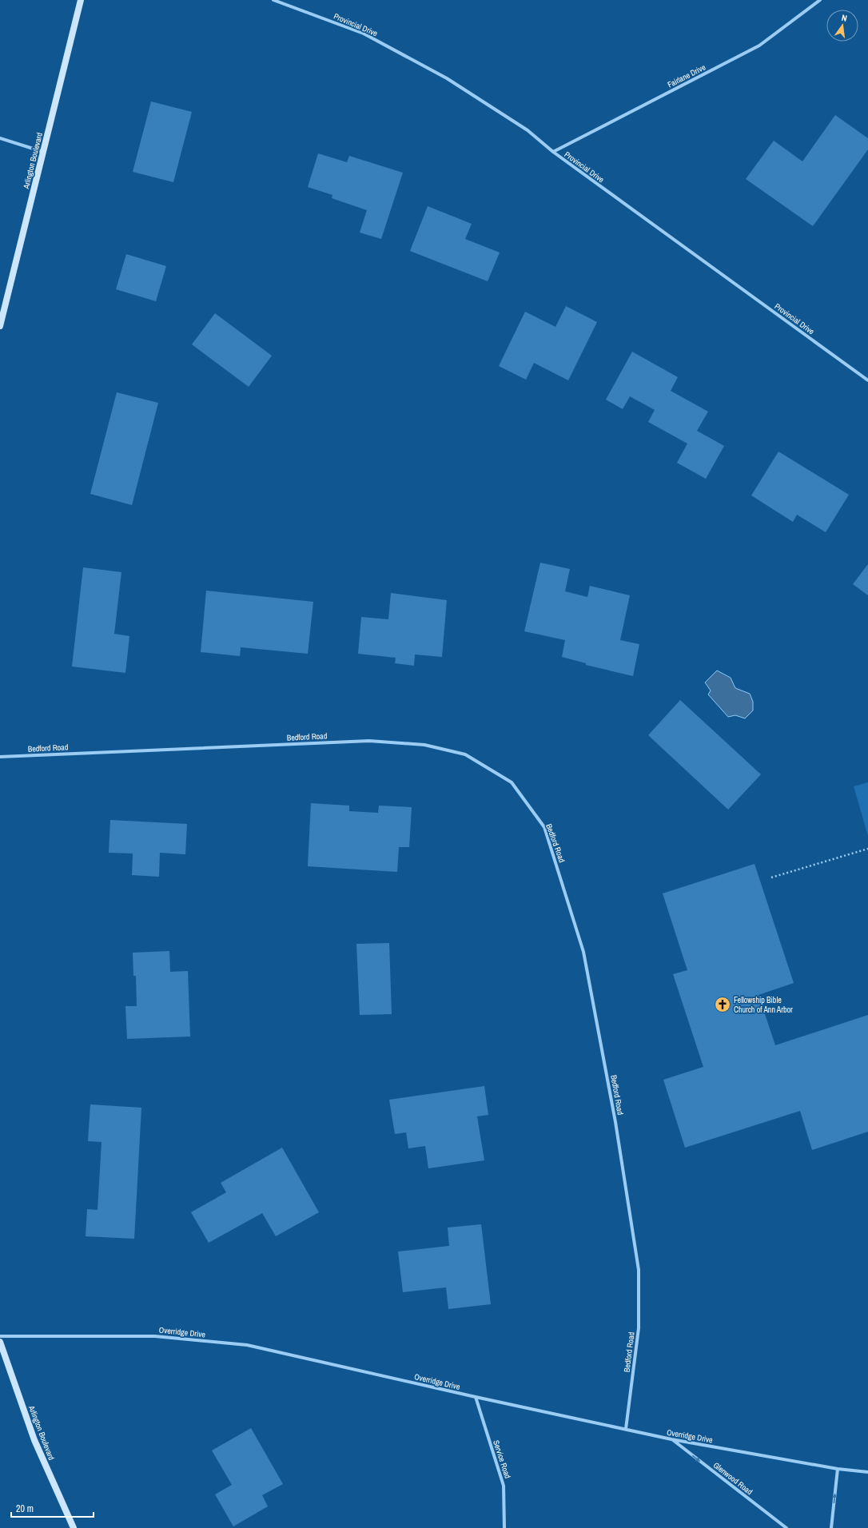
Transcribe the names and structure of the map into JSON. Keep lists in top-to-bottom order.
{
  "streets": {
    "street": [
      "Provincial Drive",
      "Fairlane Drive",
      "Arlington Boulevard",
      "Bedford Road",
      "Overridge Drive",
      "Service Road",
      "Glenwood Road"
    ]
  },
  "crossings": [
    ["Provincial Drive", "Fairlane Drive"],
    ["Bedford Road", "Overridge Drive"],
    ["Overridge Drive", "Service Road"],
    ["Overridge Drive", "Glenwood Road"]
  ],
  "one_way": ["Glenwood Road"],
  "places": {
    "church": ["Fellowship Bible Church of Ann Arbor"]
  },
  "scale_bar": "20 m",
  "north": "top"
}
